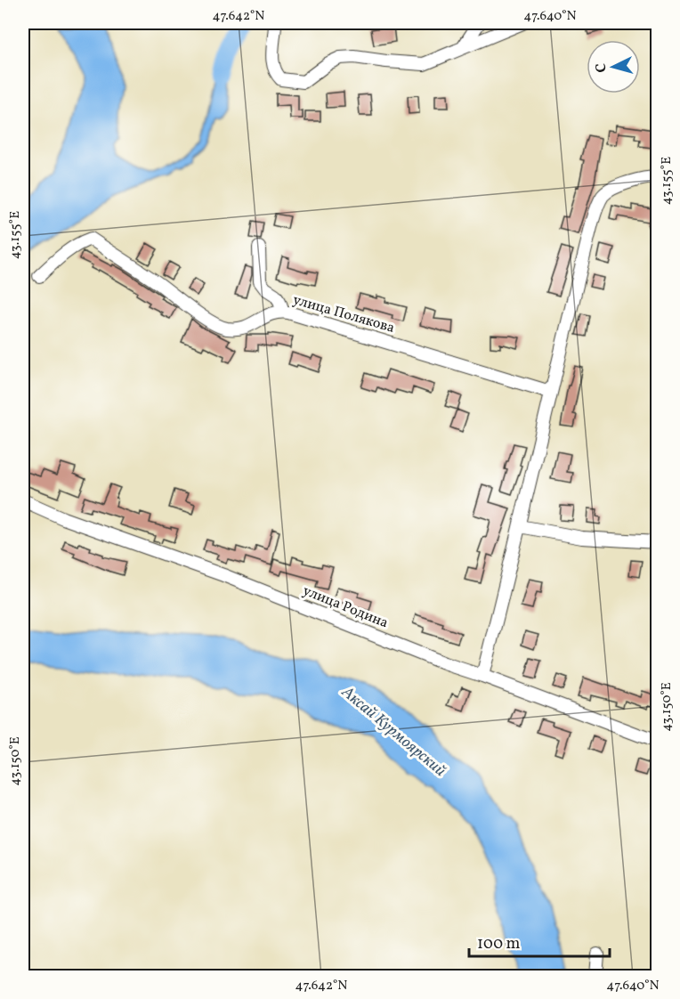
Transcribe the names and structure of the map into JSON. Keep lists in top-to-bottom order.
{
  "streets": {
    "street": ["улица Полякова", "улица Родина"]
  },
  "water": ["Аксай Курмоярский"],
  "scale_bar": "100 m",
  "north": "left",
  "coordinates": [
    "47.642°N",
    "47.640°N",
    "43.155°E",
    "43.150°E"
  ]
}
